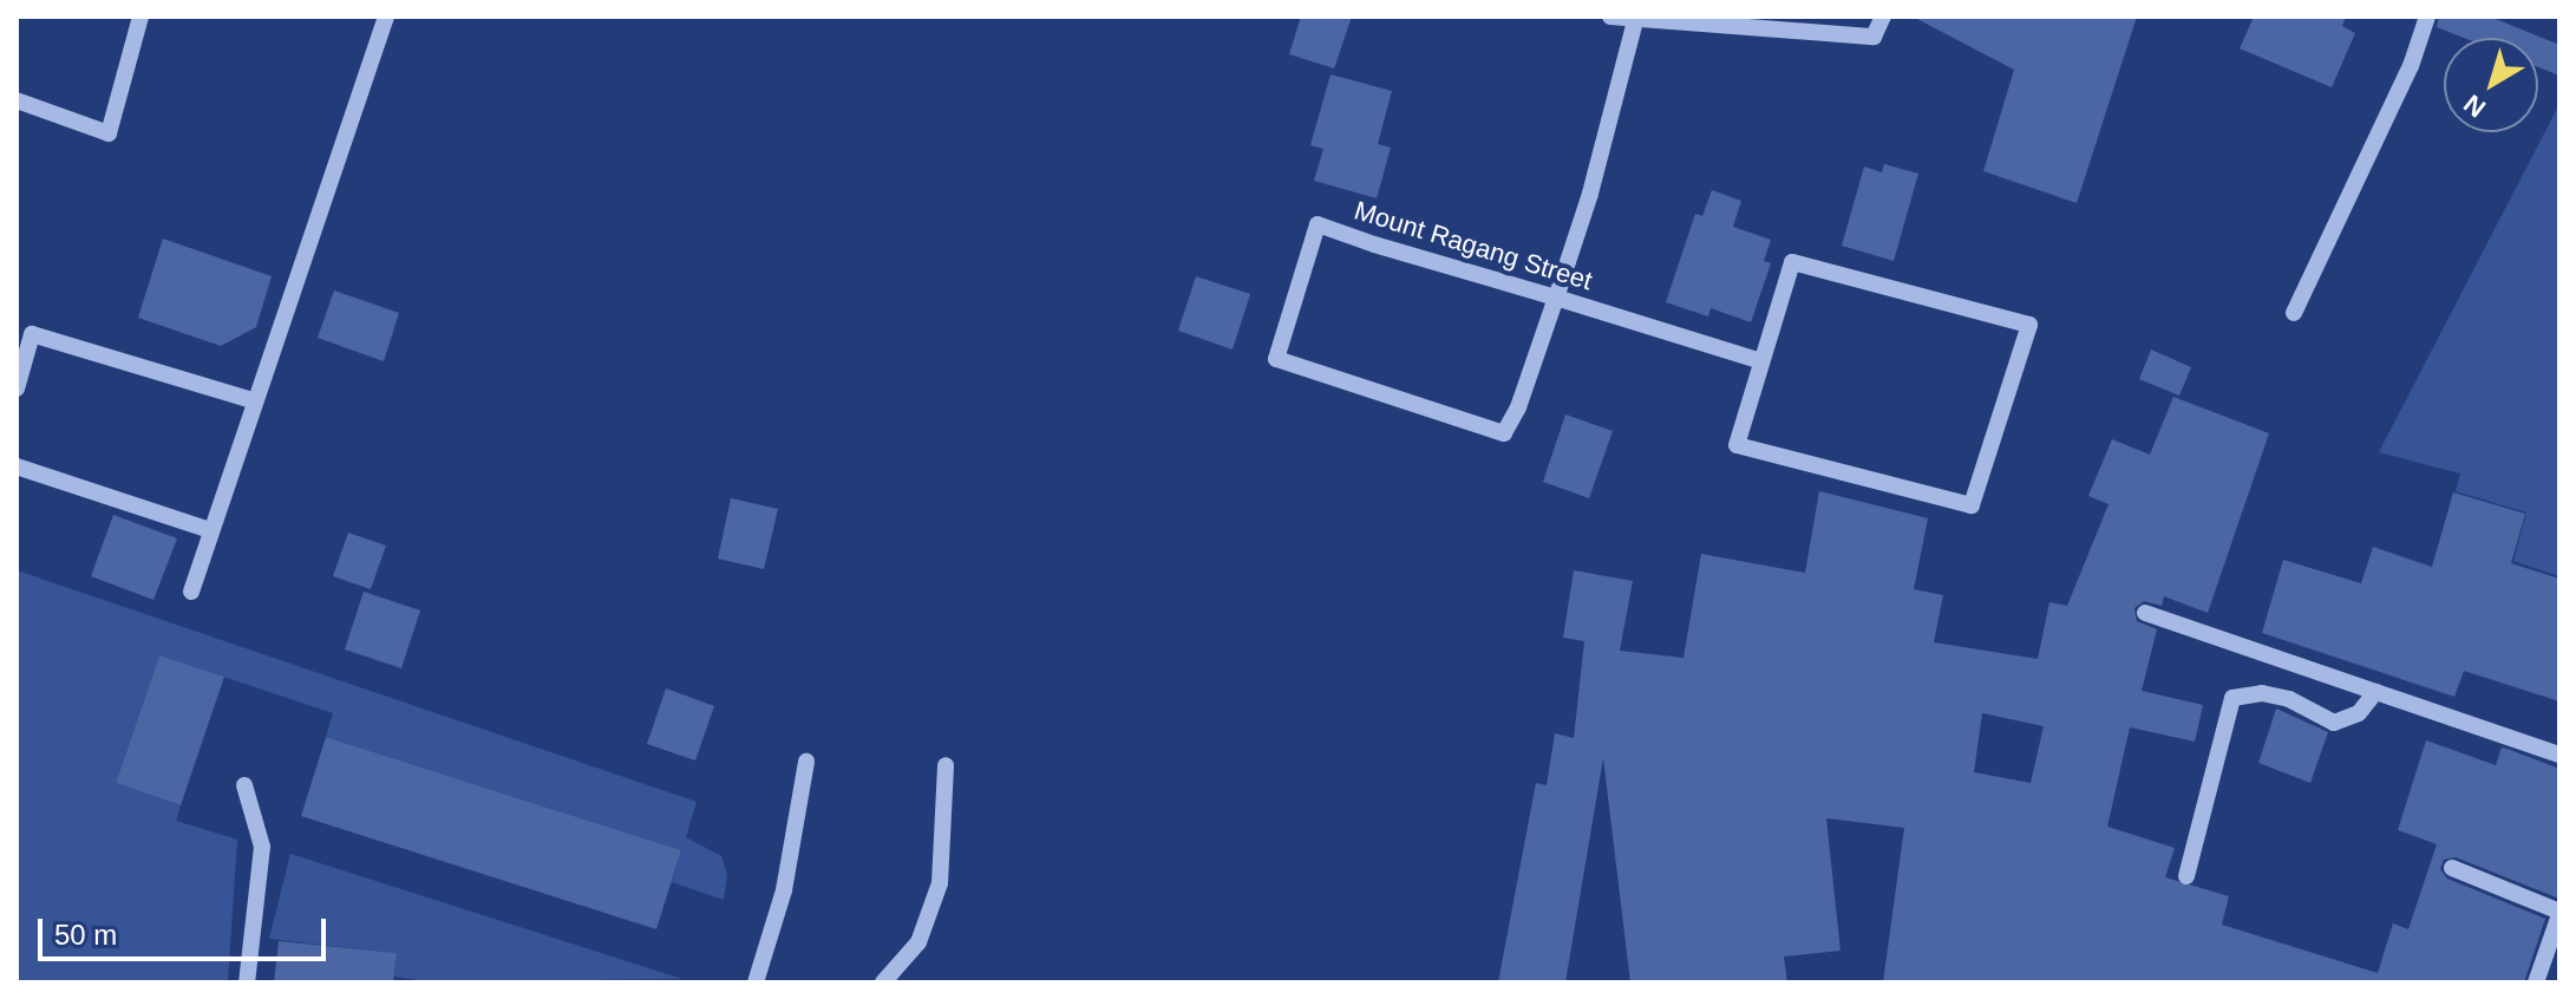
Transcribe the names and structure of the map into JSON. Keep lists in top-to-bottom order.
{
  "streets": {
    "street": ["Mount Ragang Street"]
  },
  "scale_bar": "50 m",
  "north": "bottom left"
}
